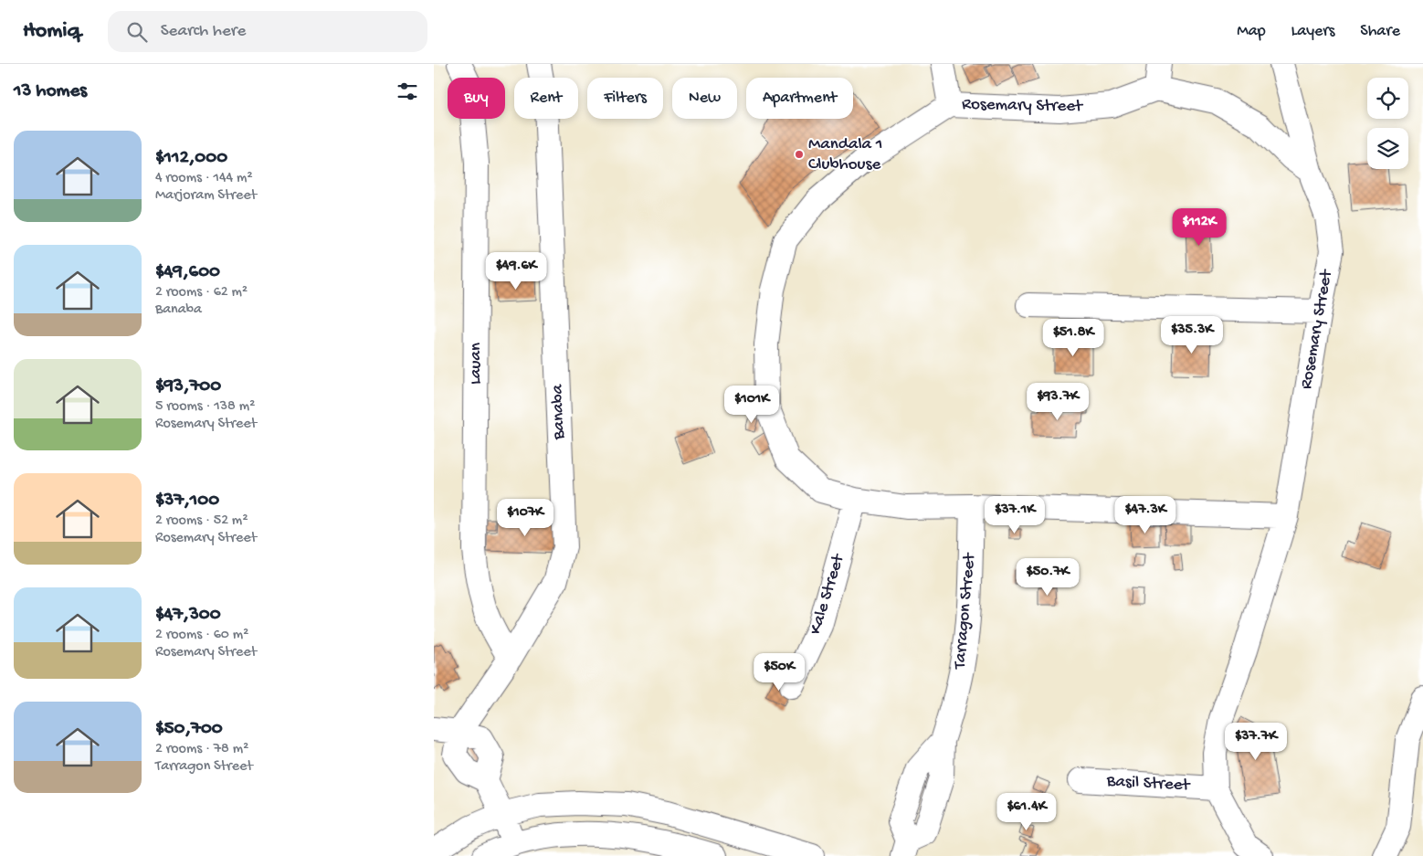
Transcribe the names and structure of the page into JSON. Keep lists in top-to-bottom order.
{
  "streets": {
    "street": [
      "Rosemary Street",
      "Lauan",
      "Banaba",
      "Kale Street",
      "Tarragon Street",
      "Basil Street"
    ]
  },
  "crossings": [
    ["Rosemary Street", "Kale Street"],
    ["Rosemary Street", "Tarragon Street"],
    ["Rosemary Street", "Basil Street"],
    ["Lauan", "Banaba"]
  ],
  "places": ["Mandala 1 Clubhouse"],
  "page": {
    "header": "Homiq",
    "search": "Search here",
    "nav": ["Map", "Layers", "Share"],
    "heading": "13 homes",
    "chip": [
      "Buy",
      "Rent",
      "Filters",
      "New",
      "Apartment"
    ],
    "list": [
      {
        "name": "$112,000",
        "note": "4 rooms · 144 m² · Marjoram Street"
      },
      {
        "name": "$49,600",
        "note": "2 rooms · 62 m² · Banaba"
      },
      {
        "name": "$93,700",
        "note": "5 rooms · 138 m² · Rosemary Street"
      },
      {
        "name": "$37,100",
        "note": "2 rooms · 52 m² · Rosemary Street"
      },
      {
        "name": "$47,300",
        "note": "2 rooms · 60 m² · Rosemary Street"
      },
      {
        "name": "$50,700",
        "note": "2 rooms · 78 m² · Tarragon Street"
      }
    ],
    "price": [
      "$112K",
      "$49.6K",
      "$35.3K",
      "$51.8K",
      "$93.7K",
      "$101K",
      "$37.1K",
      "$47.3K",
      "$107K",
      "$50.7K",
      "$50K",
      "$37.7K",
      "$61.4K"
    ]
  }
}
